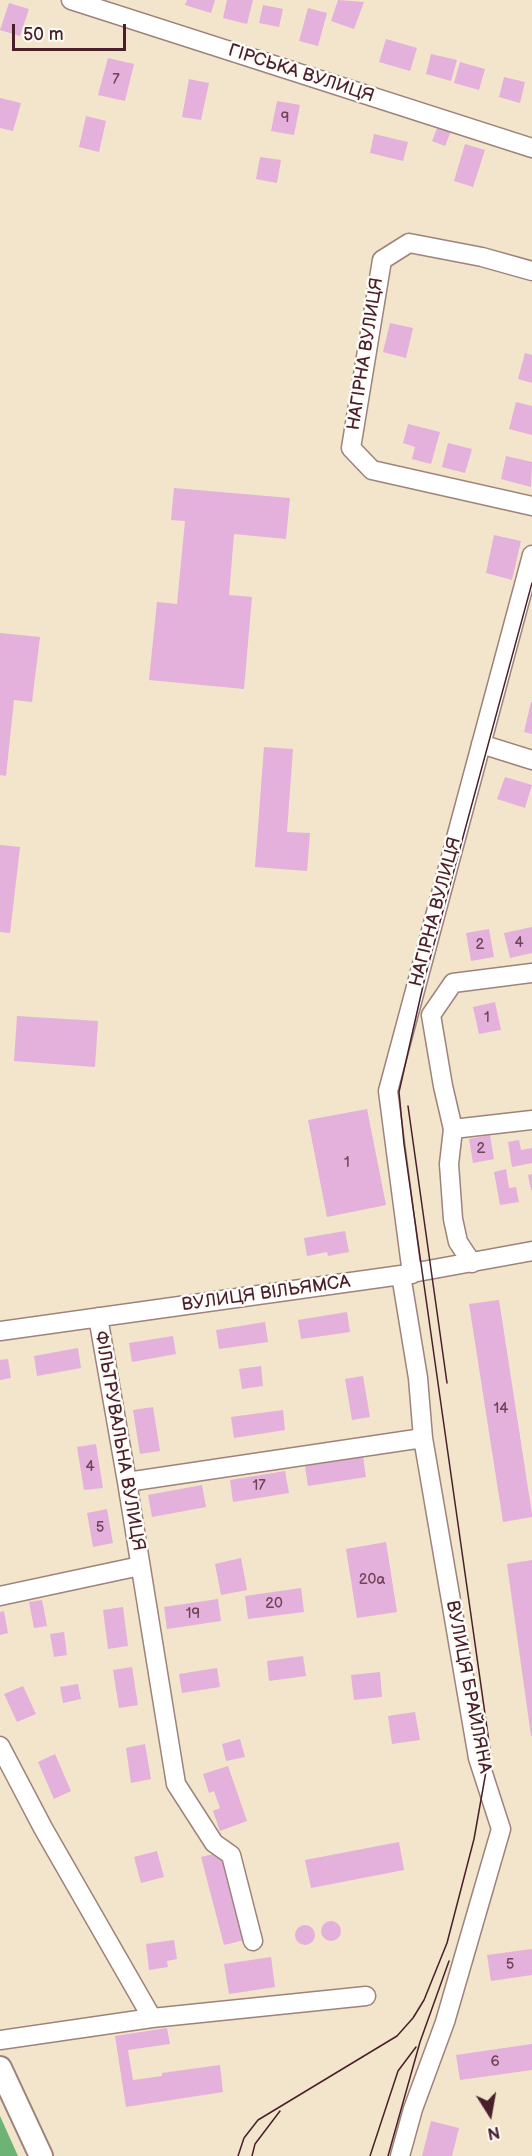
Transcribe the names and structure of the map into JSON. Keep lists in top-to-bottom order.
{
  "streets": {
    "street": [
      "ГІРСЬКА ВУЛИЦЯ",
      "НАГІРНА ВУЛИЦЯ",
      "ВУЛИЦЯ ВІЛЬЯМСА",
      "ФІЛЬТРУВАЛЬНА ВУЛИЦЯ",
      "ВУЛИЦЯ БРАЙЛЯНА"
    ]
  },
  "crossings": [
    ["НАГІРНА ВУЛИЦЯ", "ВУЛИЦЯ ВІЛЬЯМСА"],
    ["НАГІРНА ВУЛИЦЯ", "ВУЛИЦЯ БРАЙЛЯНА"],
    ["ВУЛИЦЯ ВІЛЬЯМСА", "ФІЛЬТРУВАЛЬНА ВУЛИЦЯ"],
    ["ВУЛИЦЯ ВІЛЬЯМСА", "ВУЛИЦЯ БРАЙЛЯНА"]
  ],
  "house_numbers": [
    "7",
    "9",
    "4",
    "2",
    "1",
    "2",
    "1",
    "14",
    "4",
    "17",
    "5",
    "20а",
    "20",
    "19",
    "5",
    "6"
  ],
  "scale_bar": "50 m",
  "north": "bottom"
}
